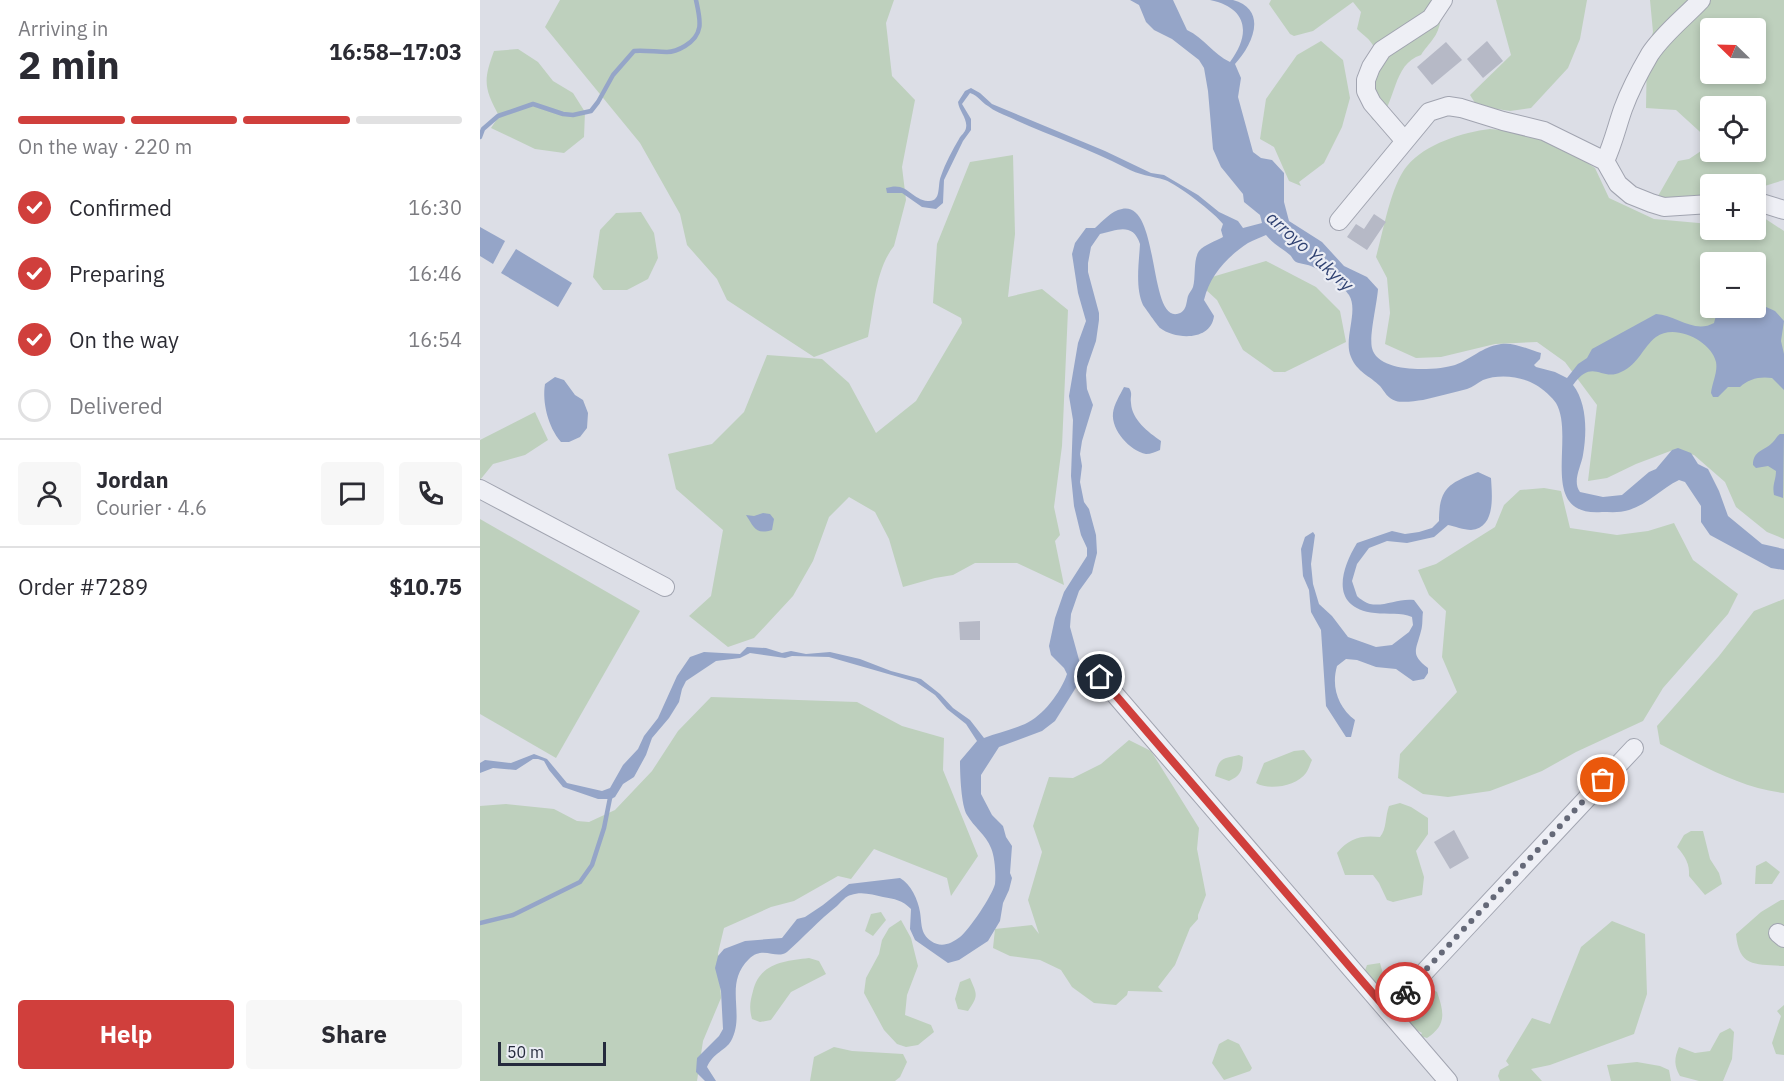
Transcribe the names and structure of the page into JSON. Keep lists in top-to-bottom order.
{
  "water": ["arroyo Yukyry"],
  "scale_bar": "50 m",
  "north": "top left",
  "page": {
    "heading": ["2 min", "Arriving in", "16:58–17:03"],
    "panel": [
      "Jordan",
      "Courier · 4.6",
      "Order #7289",
      "$10.75"
    ],
    "map_buttons": ["+", "−"],
    "bar": "On the way · 220 m",
    "list": [
      ["Confirmed", "16:30"],
      ["Preparing", "16:46"],
      ["On the way", "16:54"],
      "Delivered"
    ],
    "buttons": ["Help", "Share"],
    "scale": "50 m"
  }
}
